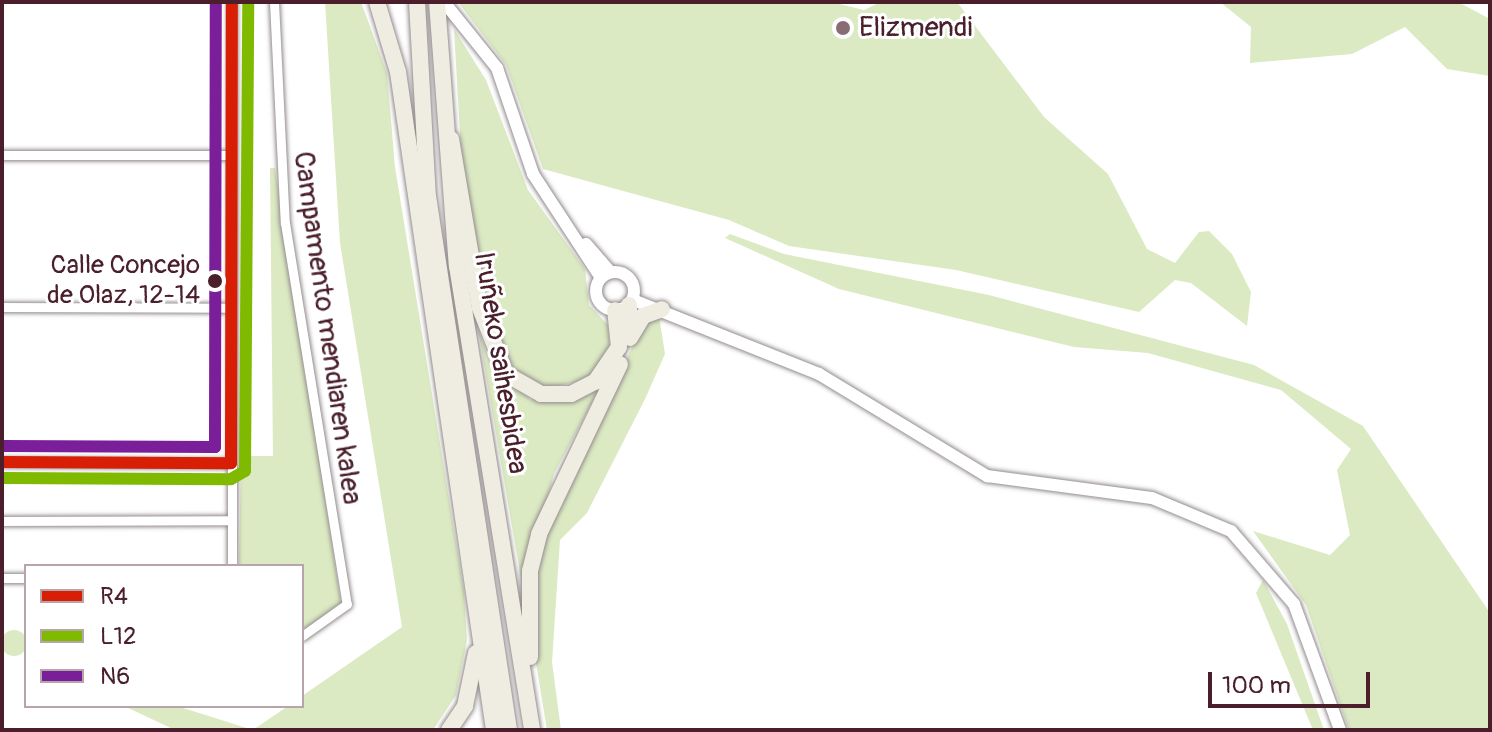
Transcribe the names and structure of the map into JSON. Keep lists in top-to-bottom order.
{
  "streets": {
    "highway": ["Iruñeko saihesbidea"],
    "street": ["Campamento mendiaren kalea"]
  },
  "places": ["Elizmendi", "Calle Concejo de Olaz, 12-14"],
  "lines": ["transit line R4", "transit line L12", "transit line N6"],
  "legend": ["R4", "L12", "N6"],
  "scale_bar": "100 m"
}
